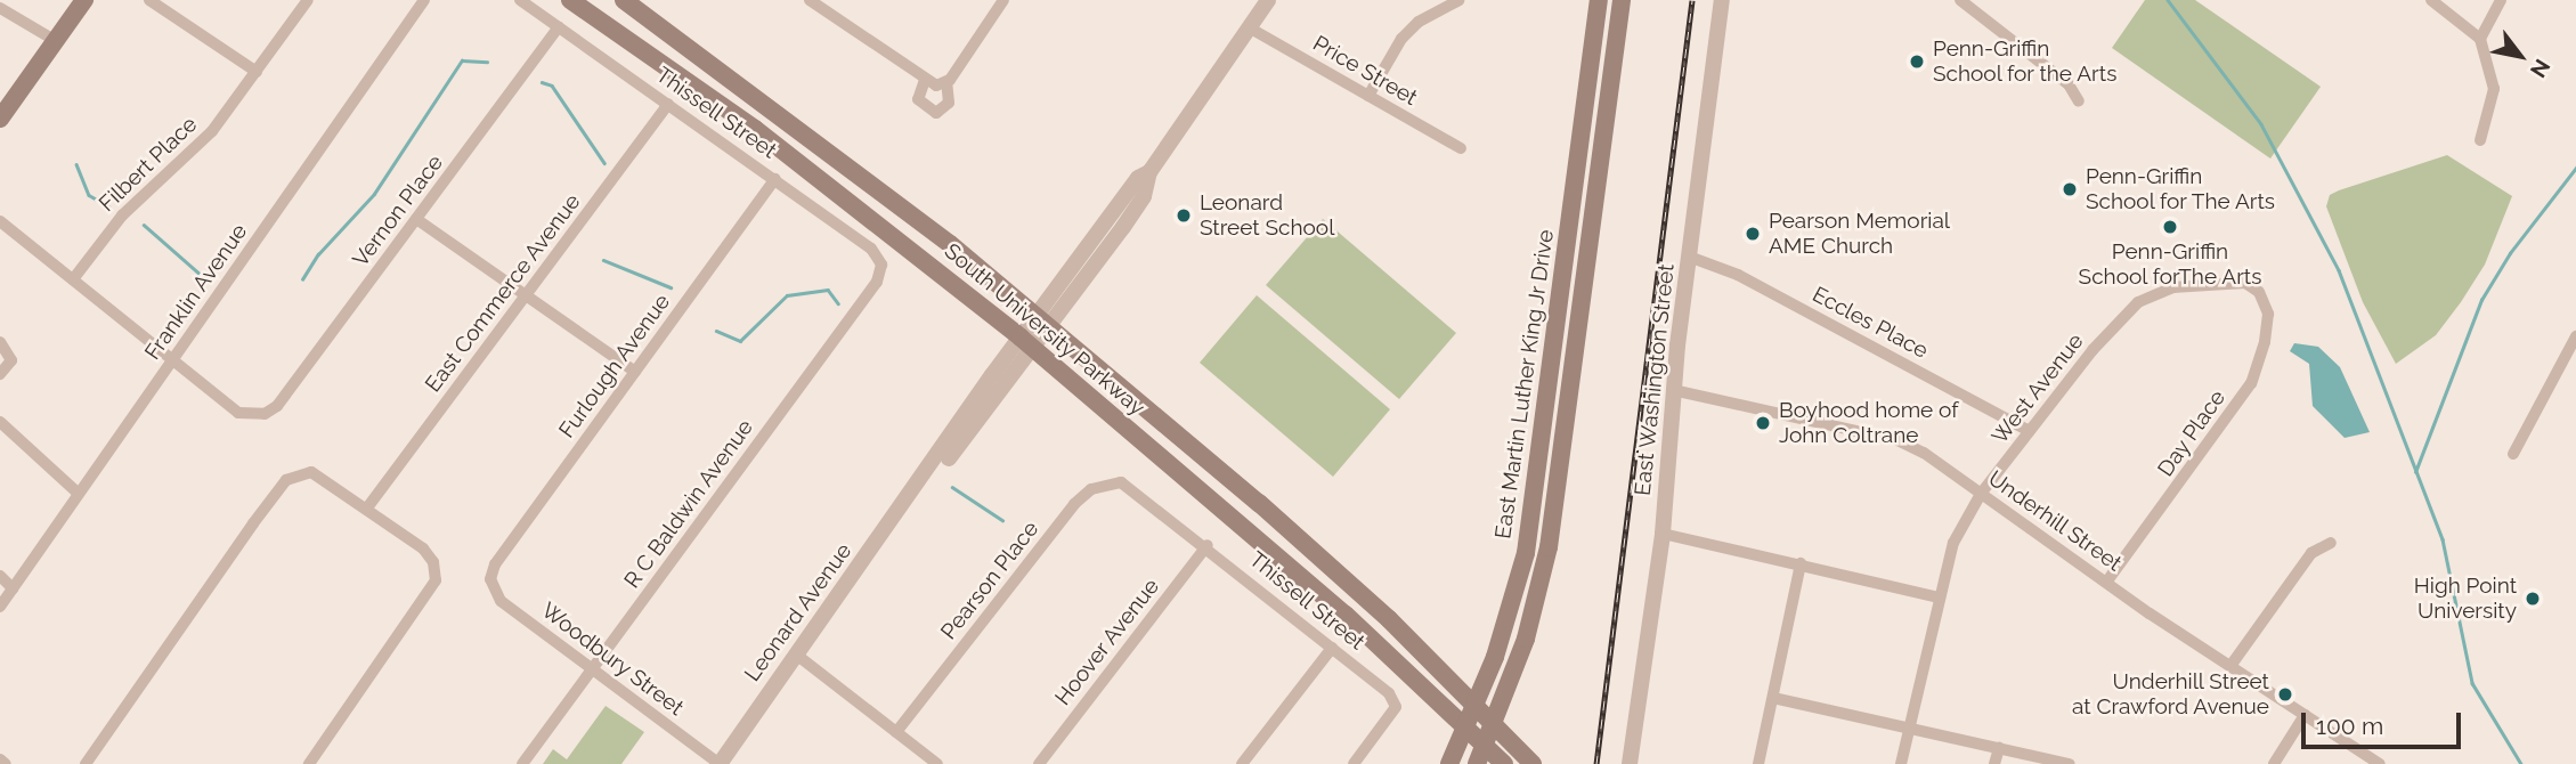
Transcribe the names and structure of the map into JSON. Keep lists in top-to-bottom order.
{
  "streets": {
    "main road": ["South University Parkway", "East Martin Luther King Jr Drive"],
    "street": [
      "Price Street",
      "Thissell Street",
      "Filbert Place",
      "Vernon Place",
      "Franklin Avenue",
      "East Commerce Avenue",
      "Eccles Place",
      "Furlough Avenue",
      "East Washington Street",
      "West Avenue",
      "Day Place",
      "R C Baldwin Avenue",
      "Underhill Street",
      "Pearson Place",
      "Leonard Avenue",
      "Hoover Avenue",
      "Woodbury Street"
    ]
  },
  "crossings": [
    ["Price Street", "Leonard Avenue"],
    ["Thissell Street", "Vernon Place"],
    ["Thissell Street", "East Commerce Avenue"],
    ["Thissell Street", "Furlough Avenue"],
    ["Thissell Street", "R C Baldwin Avenue"],
    ["Thissell Street", "Pearson Place"],
    ["Thissell Street", "Hoover Avenue"],
    ["Vernon Place", "Franklin Avenue"],
    ["Eccles Place", "East Washington Street"],
    ["Eccles Place", "West Avenue"],
    ["South University Parkway", "East Martin Luther King Jr Drive"],
    ["South University Parkway", "Leonard Avenue"],
    ["Furlough Avenue", "Woodbury Street"],
    ["East Washington Street", "Underhill Street"],
    ["West Avenue", "Day Place"],
    ["West Avenue", "Underhill Street"],
    ["Day Place", "Underhill Street"],
    ["R C Baldwin Avenue", "Woodbury Street"],
    ["Leonard Avenue", "Woodbury Street"]
  ],
  "places": [
    "Penn-Griffin School for the Arts",
    "Penn-Griffin School for The Arts",
    "Leonard Street School",
    "Penn-Griffin School forThe Arts",
    "Pearson Memorial AME Church",
    "Boyhood home of John Coltrane",
    "High Point University",
    "Underhill Street at Crawford Avenue"
  ],
  "scale_bar": "100 m",
  "north": "bottom right"
}
